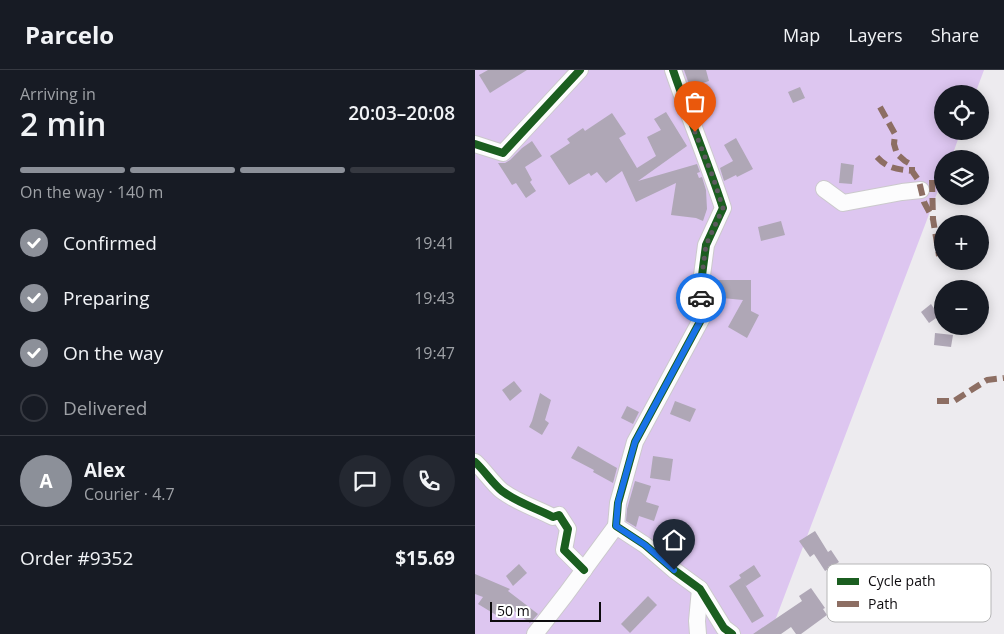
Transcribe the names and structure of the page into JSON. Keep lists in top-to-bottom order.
{
  "legend": ["Cycle path", "Path"],
  "scale_bar": "50 m",
  "page": {
    "header": "Parcelo",
    "nav": ["Map", "Layers", "Share"],
    "heading": ["2 min", "Arriving in", "20:03–20:08"],
    "panel": [
      "Alex",
      "Courier · 4.7",
      "Order #9352",
      "$15.69"
    ],
    "map_buttons": ["+", "−"],
    "bar": "On the way · 140 m",
    "list": [
      ["Confirmed", "19:41"],
      ["Preparing", "19:43"],
      ["On the way", "19:47"],
      "Delivered"
    ],
    "round": "A",
    "scale": "50 m"
  }
}
